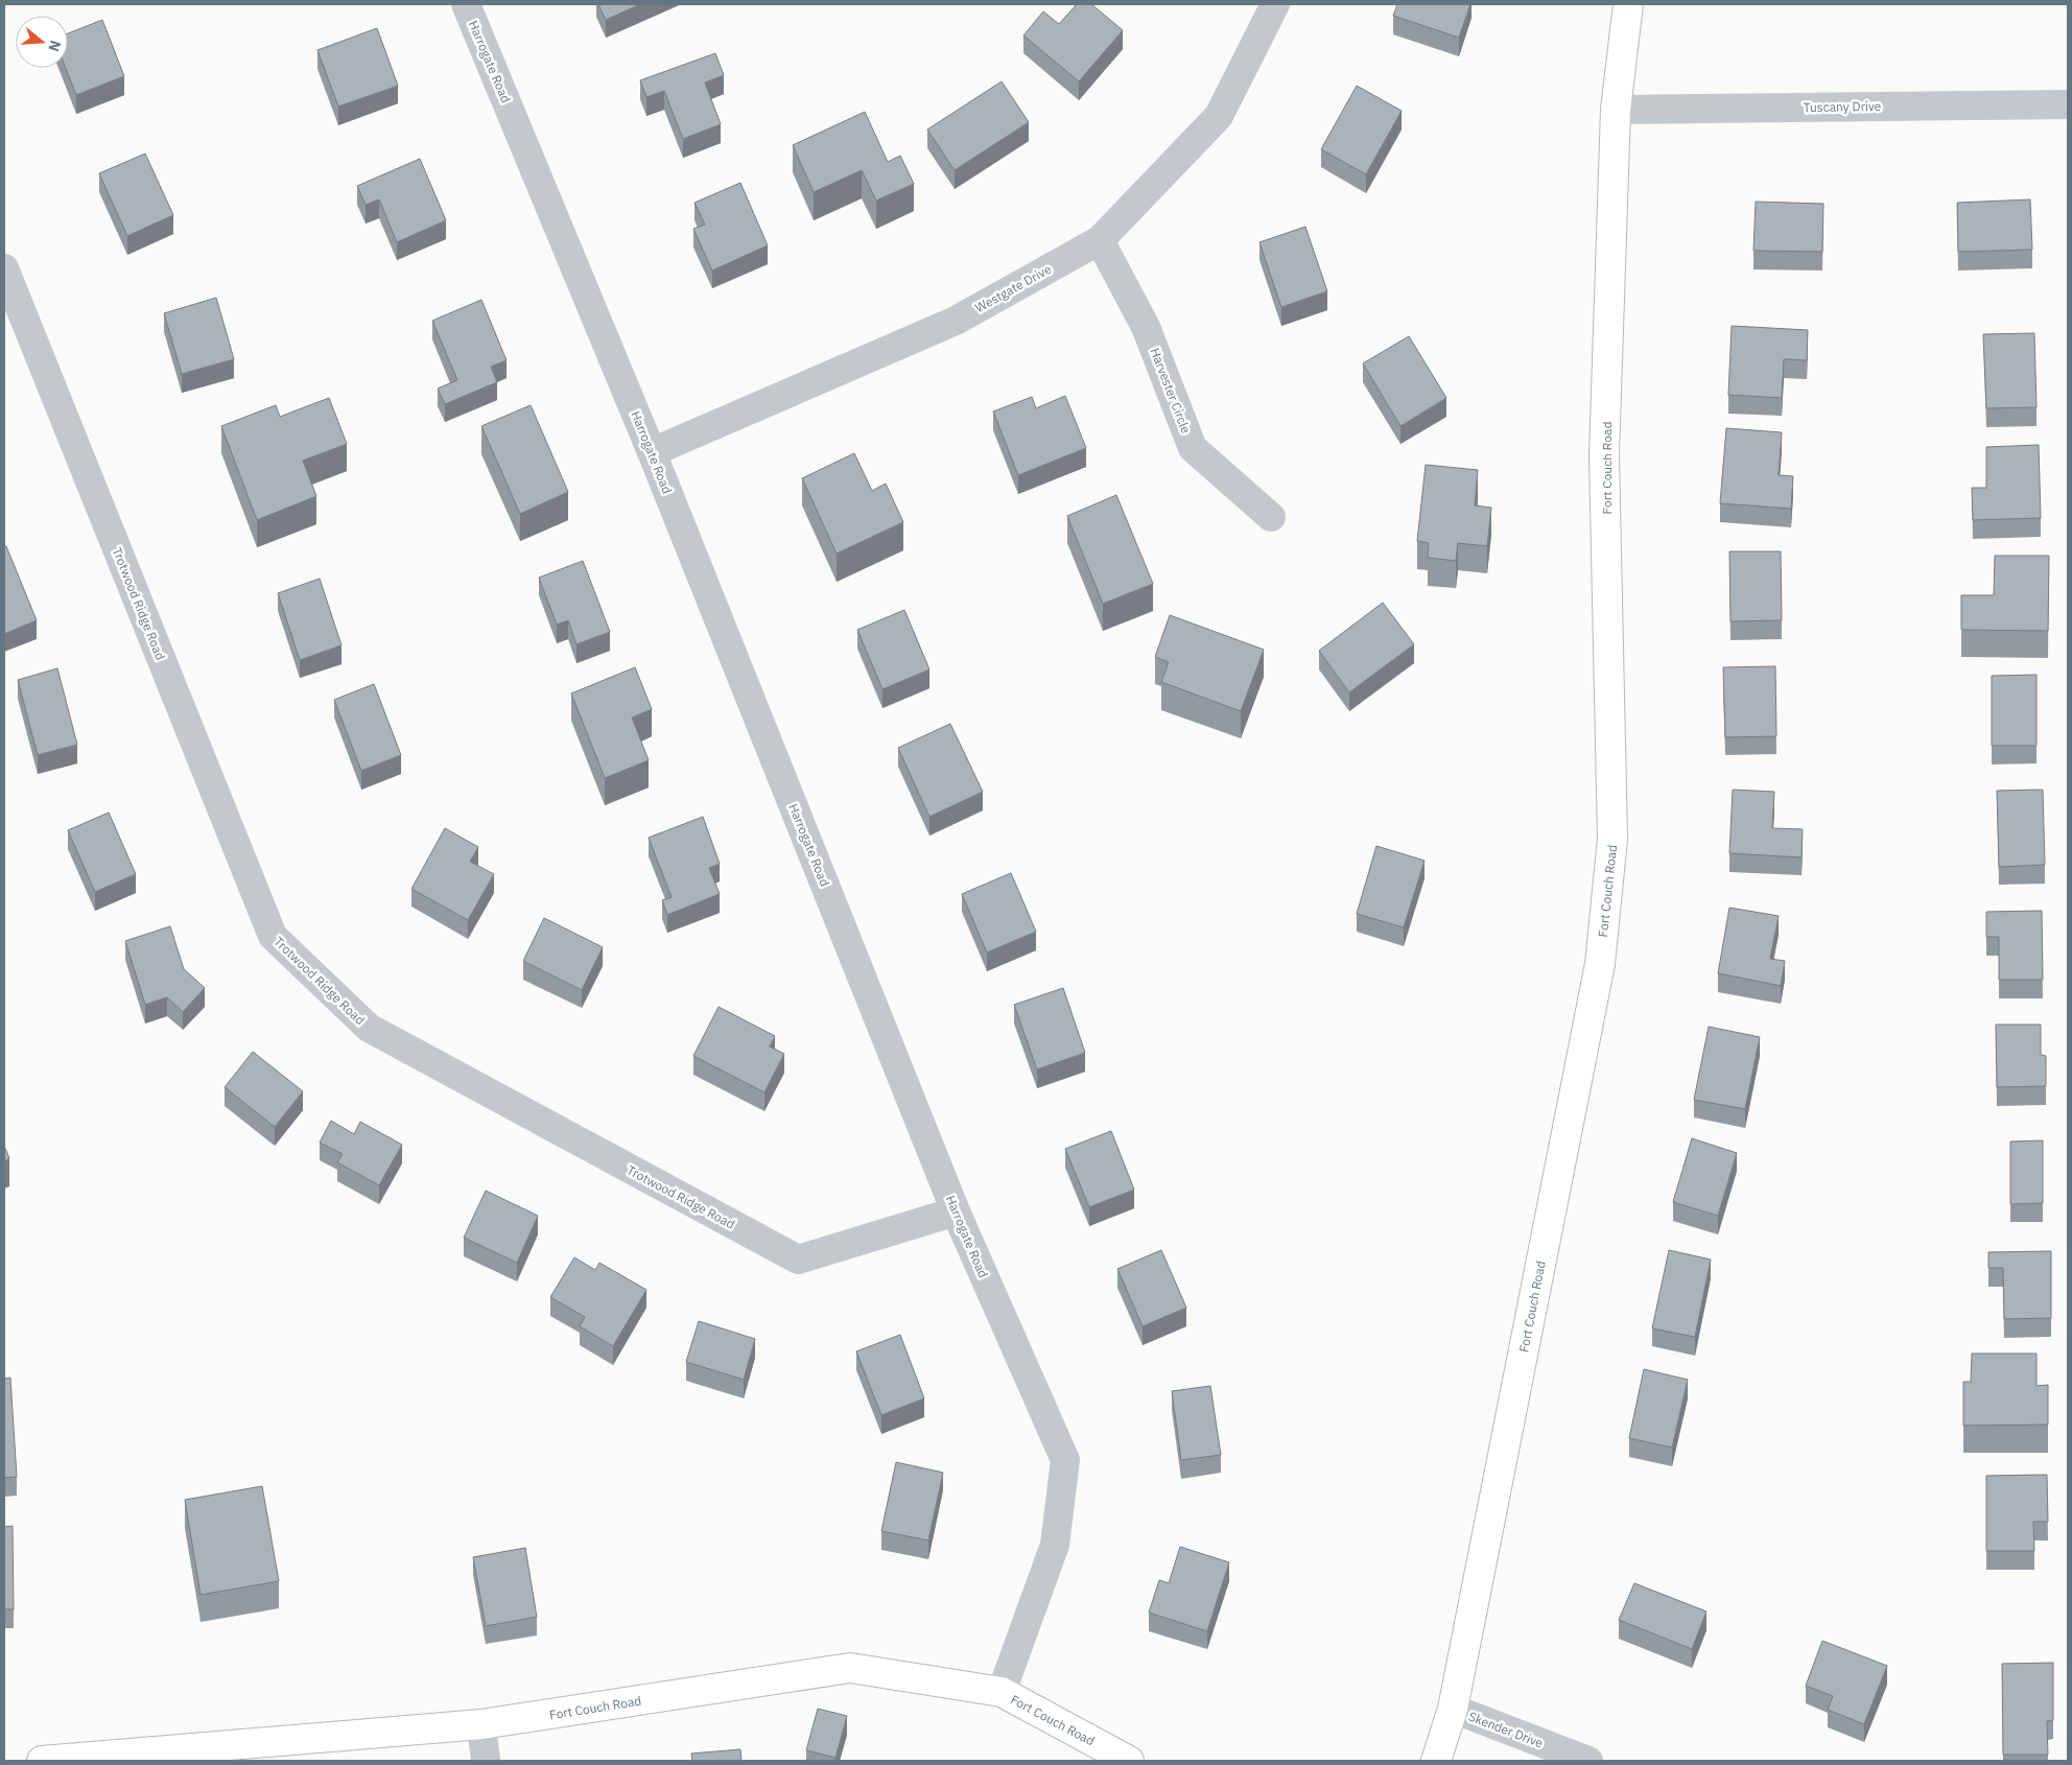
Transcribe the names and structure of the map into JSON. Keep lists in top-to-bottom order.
{
  "streets": {
    "street": [
      "Harrogate Road",
      "Tuscany Drive",
      "Westgate Drive",
      "Harvester Circle",
      "Fort Couch Road",
      "Trotwood Ridge Road",
      "Skender Drive"
    ]
  },
  "crossings": [
    ["Harrogate Road", "Westgate Drive"],
    ["Harrogate Road", "Fort Couch Road"],
    ["Harrogate Road", "Trotwood Ridge Road"],
    ["Tuscany Drive", "Fort Couch Road"],
    ["Westgate Drive", "Harvester Circle"],
    ["Fort Couch Road", "Skender Drive"]
  ],
  "north": "right"
}
